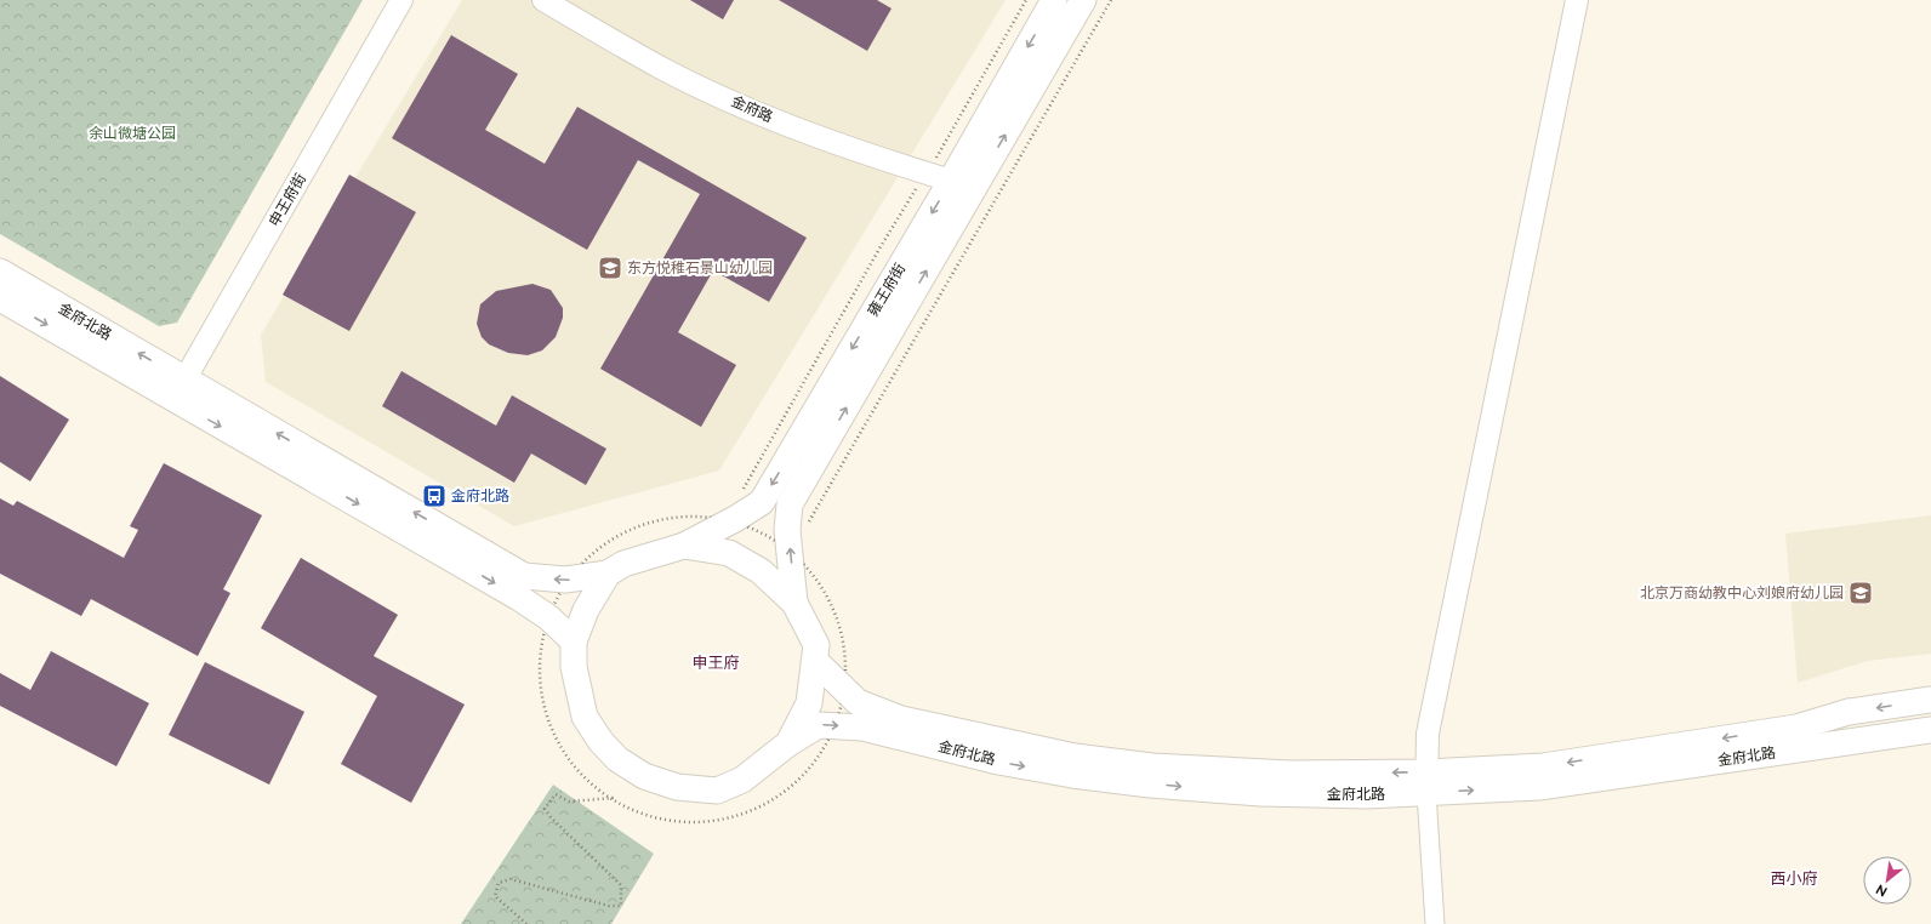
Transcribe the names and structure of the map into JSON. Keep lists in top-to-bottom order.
{
  "streets": {
    "main road": ["雍王府街", "金府北路"],
    "street": ["金府路", "申王府街"]
  },
  "crossings": [
    ["金府路", "雍王府街"],
    ["申王府街", "金府北路"]
  ],
  "districts": ["申王府", "西小府"],
  "parks": ["余山微塘公园"],
  "places": {
    "school or university": ["东方悦稚石景山幼儿园", "北京万商幼教中心刘娘府幼儿园"],
    "bus stop": ["金府北路"]
  },
  "north": "bottom left"
}
